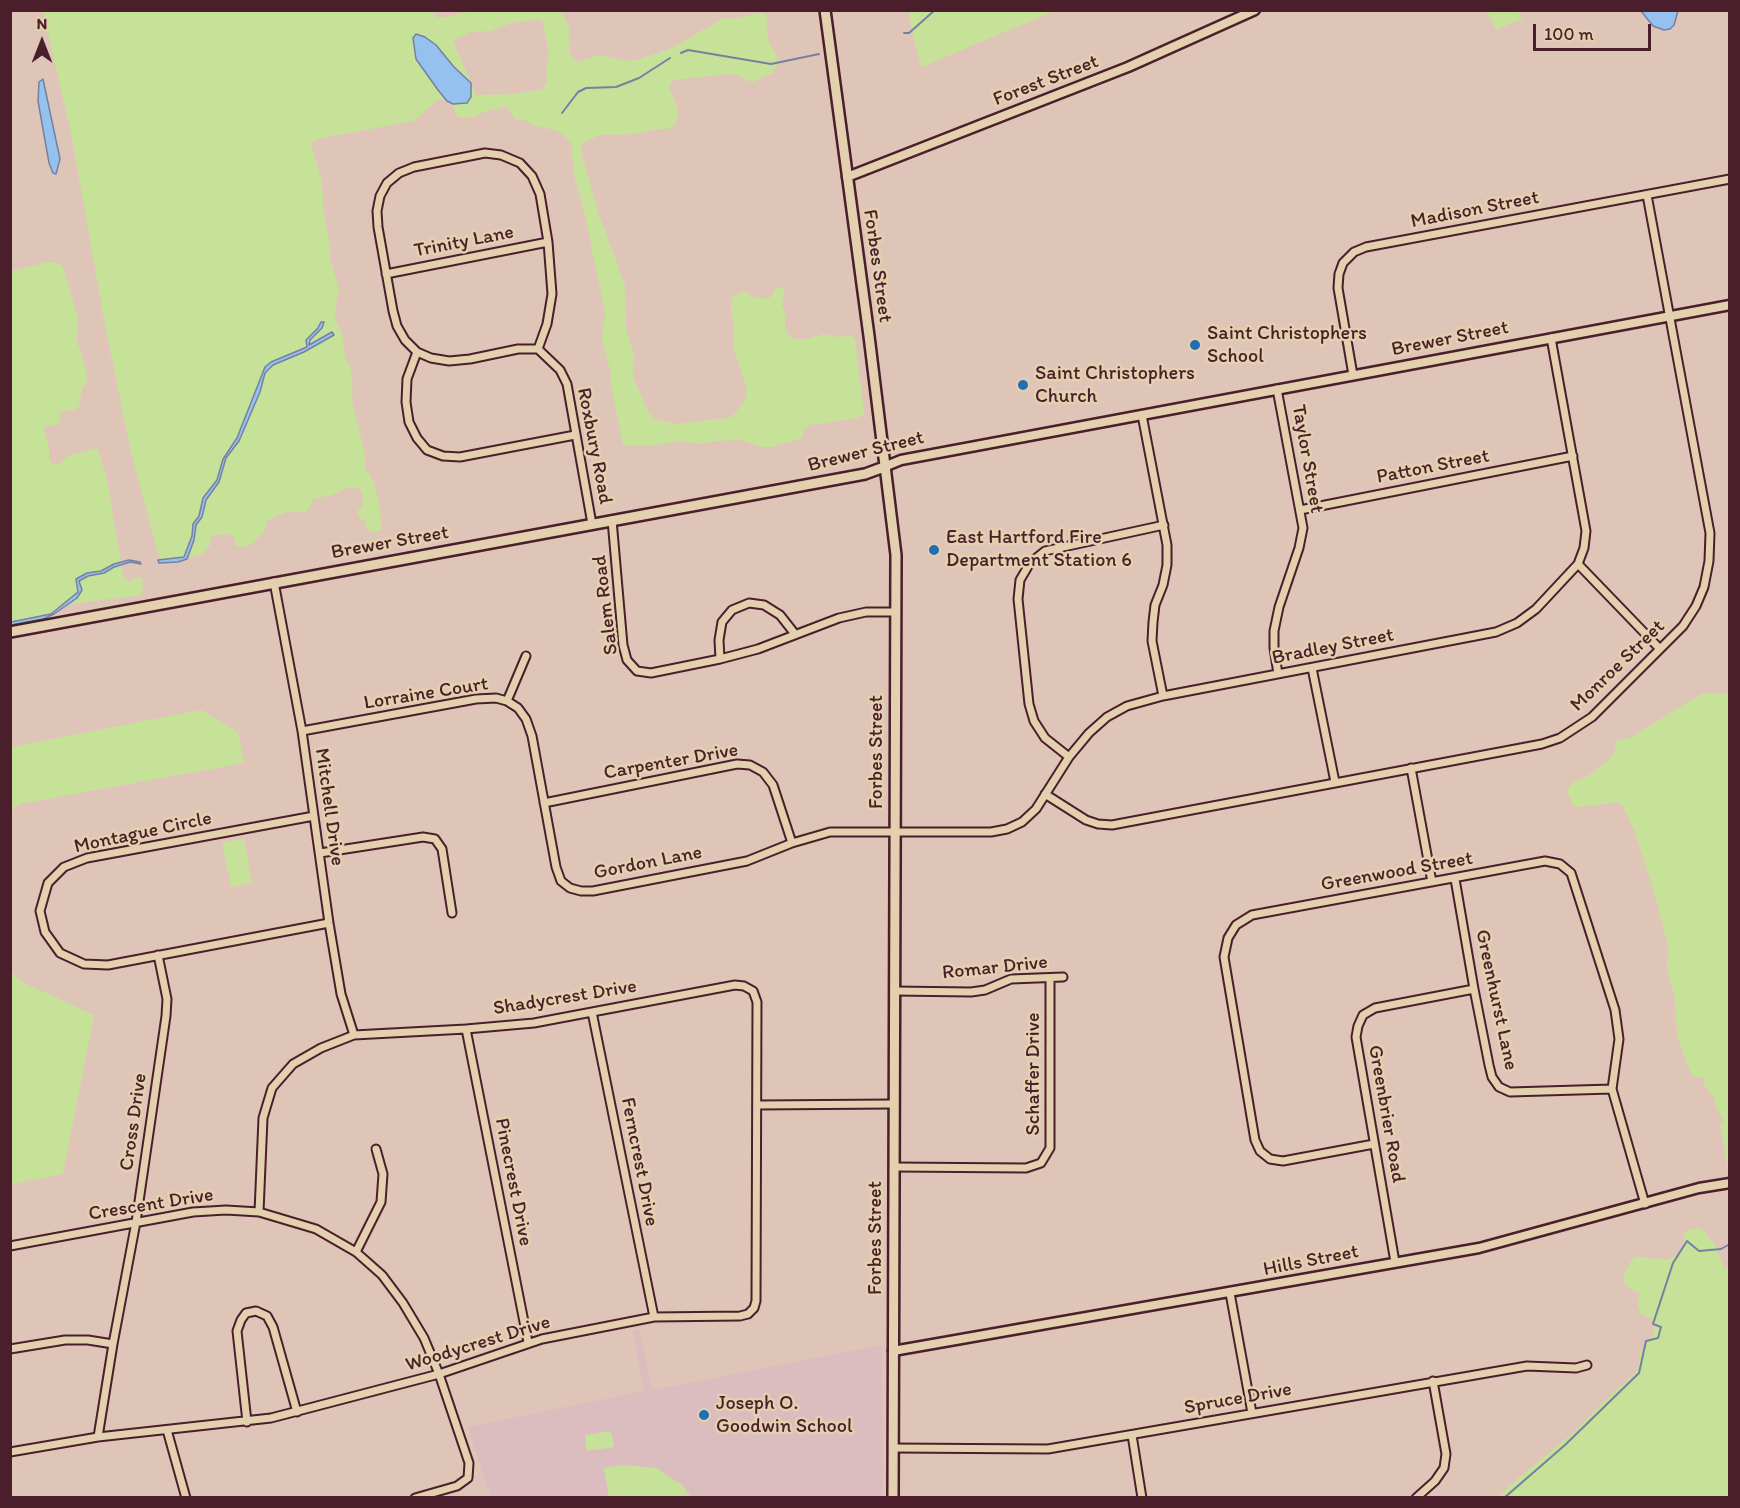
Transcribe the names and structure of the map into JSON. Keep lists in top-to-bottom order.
{
  "streets": {
    "main road": ["Forbes Street", "Brewer Street"],
    "street": [
      "Forest Street",
      "Madison Street",
      "Trinity Lane",
      "Roxbury Road",
      "Taylor Street",
      "Patton Street",
      "Salem Road",
      "Bradley Street",
      "Monroe Street",
      "Lorraine Court",
      "Carpenter Drive",
      "Mitchell Drive",
      "Montague Circle",
      "Gordon Lane",
      "Greenwood Street",
      "Romar Drive",
      "Shadycrest Drive",
      "Greenhurst Lane",
      "Schaffer Drive",
      "Greenbrier Road",
      "Cross Drive",
      "Ferncrest Drive",
      "Pinecrest Drive",
      "Crescent Drive",
      "Hills Street",
      "Woodycrest Drive",
      "Spruce Drive"
    ]
  },
  "crossings": [
    ["Forest Street", "Forbes Street"],
    ["Madison Street", "Brewer Street"],
    ["Madison Street", "Monroe Street"],
    ["Forbes Street", "Brewer Street"],
    ["Forbes Street", "Salem Road"],
    ["Forbes Street", "Bradley Street"],
    ["Forbes Street", "Gordon Lane"],
    ["Forbes Street", "Romar Drive"],
    ["Forbes Street", "Schaffer Drive"],
    ["Forbes Street", "Hills Street"],
    ["Forbes Street", "Spruce Drive"],
    ["Brewer Street", "Roxbury Road"],
    ["Brewer Street", "Taylor Street"],
    ["Brewer Street", "Salem Road"],
    ["Brewer Street", "Bradley Street"],
    ["Brewer Street", "Monroe Street"],
    ["Brewer Street", "Mitchell Drive"],
    ["Taylor Street", "Patton Street"],
    ["Taylor Street", "Bradley Street"],
    ["Patton Street", "Bradley Street"],
    ["Bradley Street", "Monroe Street"],
    ["Bradley Street", "Gordon Lane"],
    ["Lorraine Court", "Mitchell Drive"],
    ["Lorraine Court", "Gordon Lane"],
    ["Carpenter Drive", "Gordon Lane"],
    ["Mitchell Drive", "Montague Circle"],
    ["Mitchell Drive", "Shadycrest Drive"],
    ["Montague Circle", "Cross Drive"],
    ["Greenwood Street", "Greenhurst Lane"],
    ["Greenwood Street", "Greenbrier Road"],
    ["Greenwood Street", "Hills Street"],
    ["Romar Drive", "Schaffer Drive"],
    ["Shadycrest Drive", "Ferncrest Drive"],
    ["Shadycrest Drive", "Pinecrest Drive"],
    ["Shadycrest Drive", "Crescent Drive"],
    ["Shadycrest Drive", "Woodycrest Drive"],
    ["Greenhurst Lane", "Greenbrier Road"],
    ["Greenbrier Road", "Hills Street"],
    ["Cross Drive", "Crescent Drive"],
    ["Cross Drive", "Woodycrest Drive"],
    ["Ferncrest Drive", "Woodycrest Drive"],
    ["Pinecrest Drive", "Woodycrest Drive"],
    ["Crescent Drive", "Woodycrest Drive"]
  ],
  "places": [
    "Saint Christophers School",
    "Saint Christophers Church",
    "East Hartford Fire Department Station 6",
    "Joseph O. Goodwin School"
  ],
  "scale_bar": "100 m",
  "north": "top"
}
